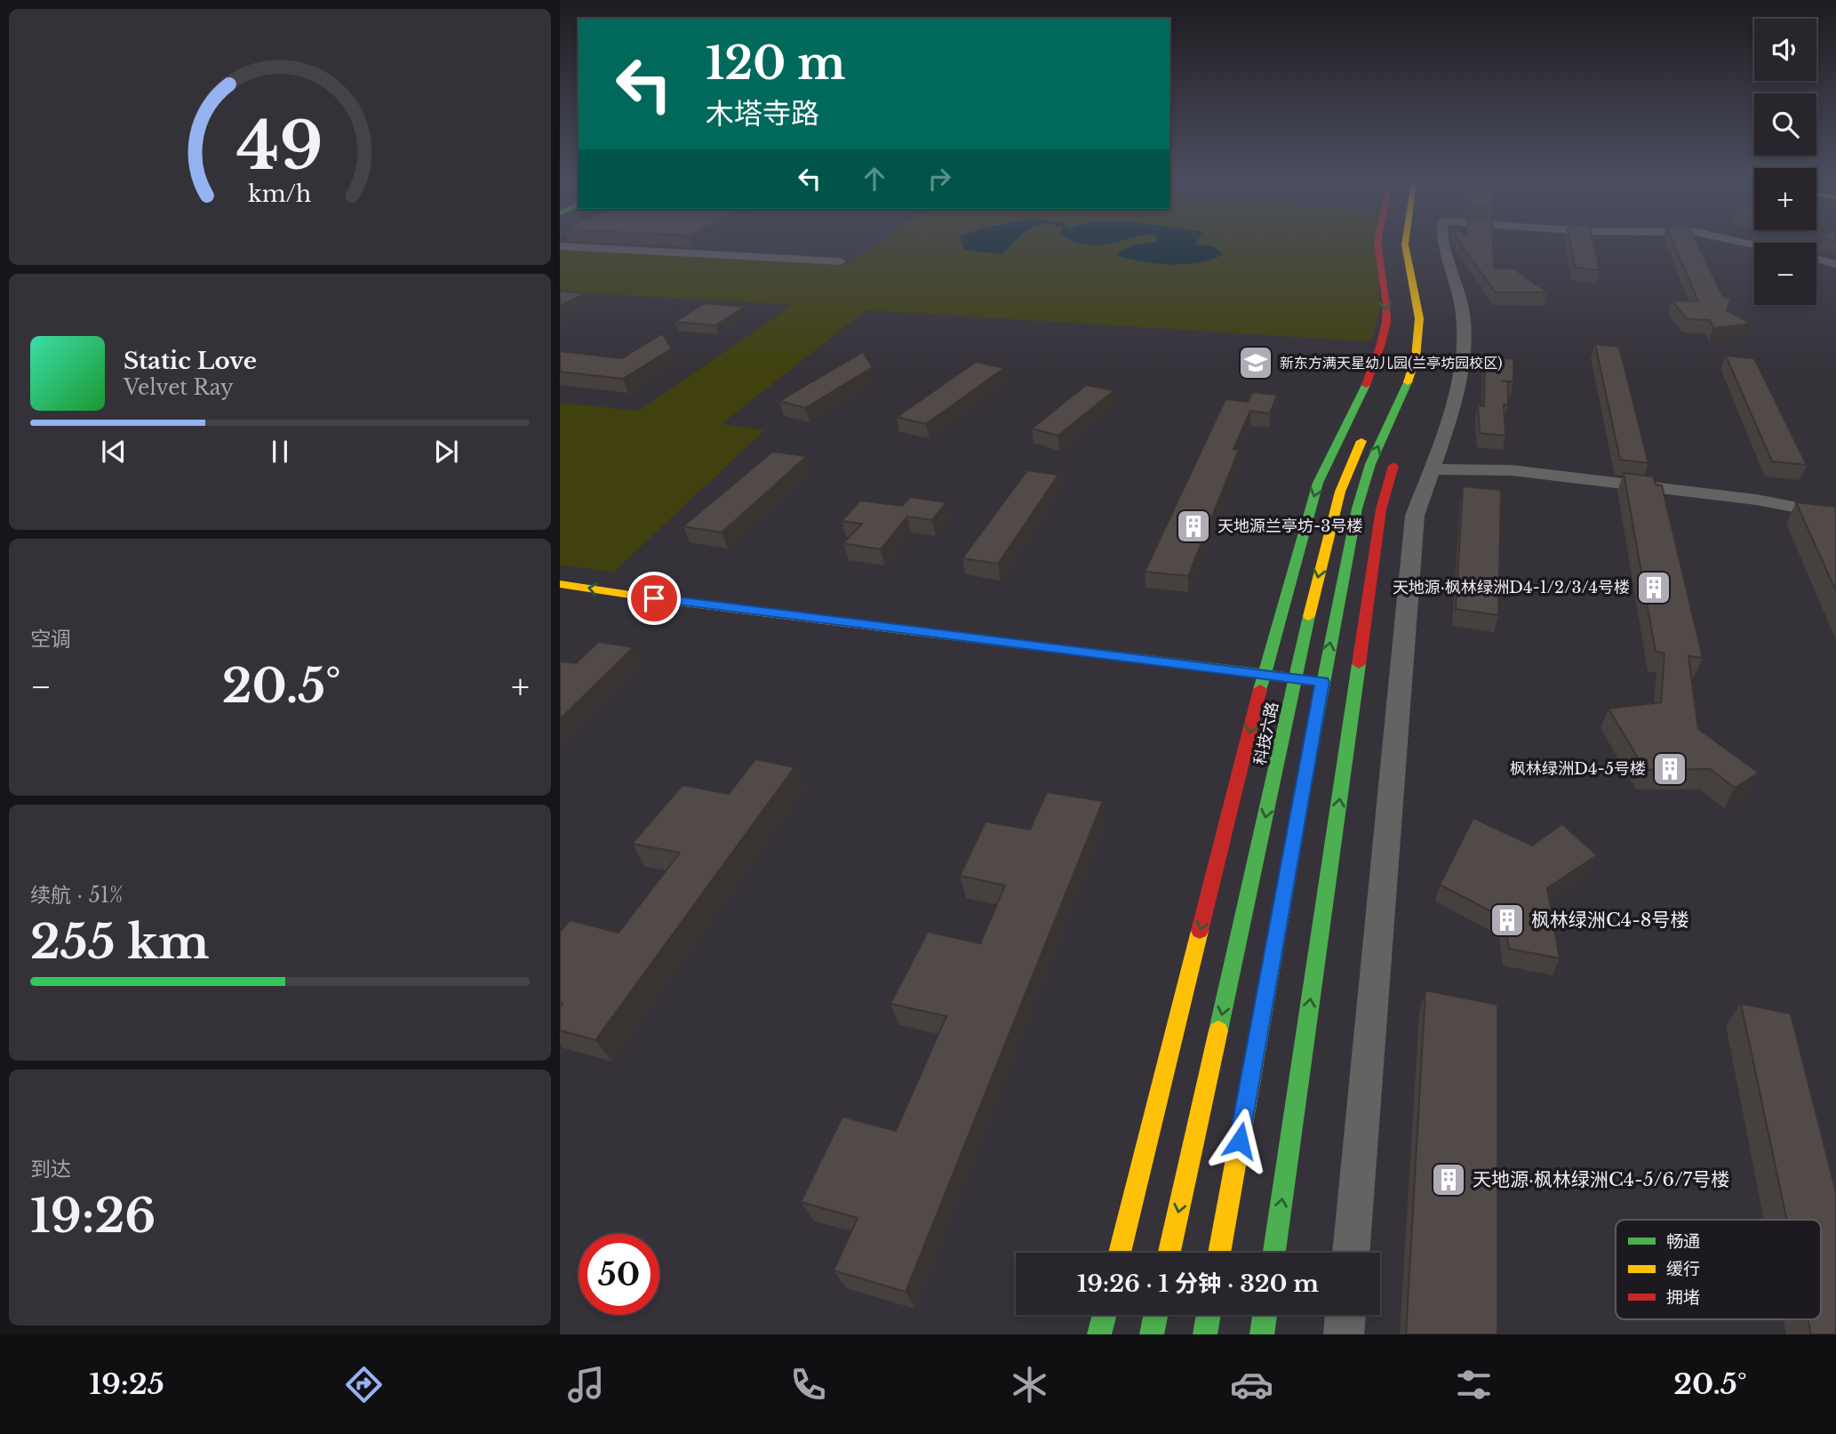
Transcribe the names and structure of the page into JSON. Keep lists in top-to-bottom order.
{
  "streets": {
    "main road": ["科技六路"]
  },
  "places": {
    "school or university": ["新东方满天星幼儿园(兰亭坊园校区)"],
    "building": [
      "天地源兰亭坊-3号楼",
      "天地源·枫林绿洲D4-1/2/3/4号楼",
      "枫林绿洲D4-5号楼",
      "枫林绿洲C4-8号楼",
      "天地源·枫林绿洲C4-5/6/7号楼"
    ]
  },
  "legend": ["畅通", "缓行", "拥堵"],
  "page": {
    "map_buttons": ["+", "−"],
    "turn": ["120 m", "木塔寺路"],
    "song": ["Static Love", "Velvet Ray"],
    "tile": [
      "空调",
      ["续航 · 51%", "255 km"],
      ["到达", "19:26"]
    ],
    "heat": ["−", "20.5°", "+"],
    "limit": "50",
    "trip": "19:26 · 1 分钟 · 320 m",
    "tabs": ["19:25", "20.5°"],
    "gauge": ["49", "km/h"]
  }
}
